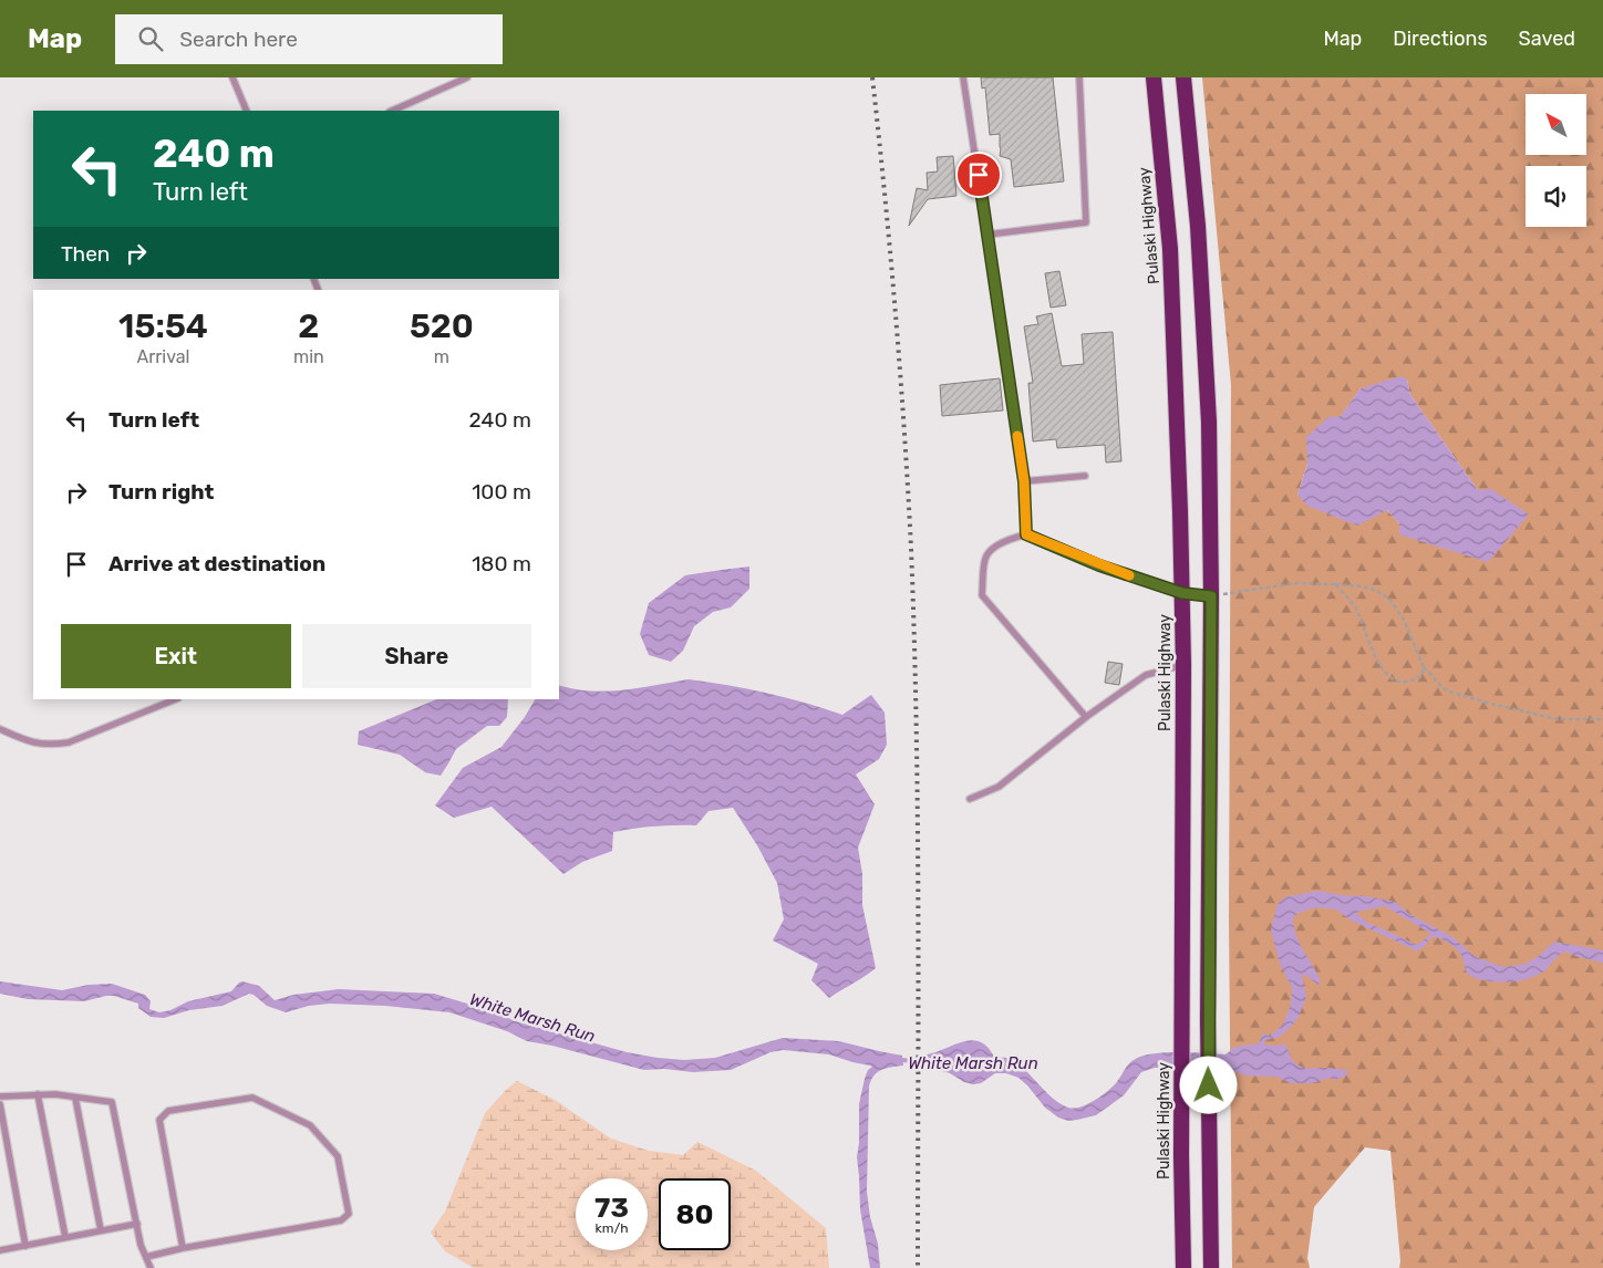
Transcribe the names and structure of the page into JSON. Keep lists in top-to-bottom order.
{
  "streets": {
    "highway": ["Pulaski Highway"]
  },
  "water": ["White Marsh Run"],
  "north": "top left",
  "page": {
    "header": "Map",
    "search": "Search here",
    "nav": ["Map", "Directions", "Saved"],
    "turn": ["240 m", "Turn left"],
    "then": "Then",
    "eta": [
      "15:54",
      "Arrival",
      "2",
      "min",
      "520",
      "m"
    ],
    "list": [
      {
        "name": "Turn left",
        "value": "240 m"
      },
      {
        "name": "Turn right",
        "value": "100 m"
      },
      {
        "name": "Arrive at destination",
        "value": "180 m"
      }
    ],
    "buttons": ["Exit", "Share"],
    "speed": "73 km/h",
    "limit": "80"
  }
}
